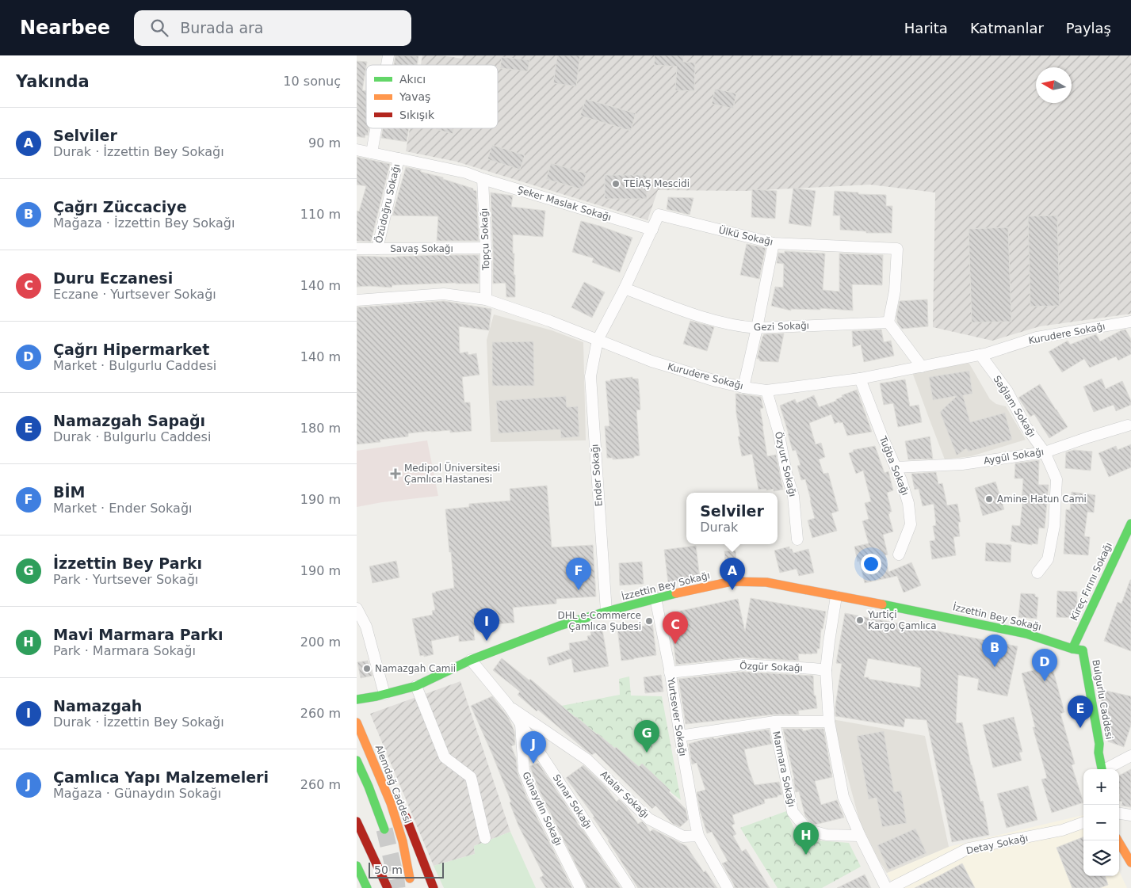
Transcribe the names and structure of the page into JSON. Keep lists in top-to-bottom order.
{
  "streets": {
    "main road": [
      "Kireç Fırını Sokağı",
      "İzzettin Bey Sokağı",
      "Bulgurlu Caddesi",
      "Alemdağ Caddesi"
    ],
    "street": [
      "Özüdoğru Sokağı",
      "Şeker Maslak Sokağı",
      "Ülkü Sokağı",
      "Topçu Sokağı",
      "Savaş Sokağı",
      "Gezi Sokağı",
      "Kurudere Sokağı",
      "Sağlam Sokağı",
      "Aygül Sokağı",
      "Özyurt Sokağı",
      "Tuğba Sokağı",
      "Ender Sokağı",
      "Özgür Sokağı",
      "Yurtsever Sokağı",
      "Marmara Sokağı",
      "Atalar Sokağı",
      "Sunar Sokağı",
      "Günaydın Sokağı",
      "Detay Sokağı"
    ]
  },
  "crossings": [
    ["Özüdoğru Sokağı", "Şeker Maslak Sokağı"],
    ["Özüdoğru Sokağı", "Savaş Sokağı"],
    ["Şeker Maslak Sokağı", "Ülkü Sokağı"],
    ["Şeker Maslak Sokağı", "Topçu Sokağı"],
    ["Ülkü Sokağı", "Gezi Sokağı"],
    ["Topçu Sokağı", "Savaş Sokağı"],
    ["Topçu Sokağı", "Kurudere Sokağı"],
    ["Kurudere Sokağı", "Sağlam Sokağı"],
    ["Kurudere Sokağı", "Özyurt Sokağı"],
    ["Kurudere Sokağı", "Tuğba Sokağı"],
    ["Kurudere Sokağı", "Ender Sokağı"],
    ["Sağlam Sokağı", "Aygül Sokağı"],
    ["Aygül Sokağı", "Tuğba Sokağı"],
    ["Ender Sokağı", "İzzettin Bey Sokağı"],
    ["Kireç Fırını Sokağı", "İzzettin Bey Sokağı"],
    ["İzzettin Bey Sokağı", "Bulgurlu Caddesi"],
    ["İzzettin Bey Sokağı", "Yurtsever Sokağı"],
    ["İzzettin Bey Sokağı", "Sunar Sokağı"],
    ["Özgür Sokağı", "Yurtsever Sokağı"],
    ["Yurtsever Sokağı", "Atalar Sokağı"],
    ["Atalar Sokağı", "Sunar Sokağı"],
    ["Sunar Sokağı", "Günaydın Sokağı"]
  ],
  "places": {
    "other": [
      "TEİAŞ Mescidi",
      "Amine Hatun Cami",
      "Yurtiçi Kargo Çamlıca",
      "DHL e-Commerce Çamlıca Şubesi",
      "Namazgah Camii"
    ],
    "health": ["Medipol Üniversitesi Çamlıca Hastanesi"]
  },
  "legend": ["Akıcı", "Yavaş", "Sıkışık"],
  "scale_bar": "50 m",
  "north": "left",
  "page": {
    "header": "Nearbee",
    "search": "Burada ara",
    "nav": ["Harita", "Katmanlar", "Paylaş"],
    "heading": ["Yakında", "10 sonuç"],
    "list": [
      {
        "mark": "A",
        "name": "Selviler",
        "note": "Durak · İzzettin Bey Sokağı",
        "value": "90 m"
      },
      {
        "mark": "B",
        "name": "Çağrı Züccaciye",
        "note": "Mağaza · İzzettin Bey Sokağı",
        "value": "110 m"
      },
      {
        "mark": "C",
        "name": "Duru Eczanesi",
        "note": "Eczane · Yurtsever Sokağı",
        "value": "140 m"
      },
      {
        "mark": "D",
        "name": "Çağrı Hipermarket",
        "note": "Market · Bulgurlu Caddesi",
        "value": "140 m"
      },
      {
        "mark": "E",
        "name": "Namazgah Sapağı",
        "note": "Durak · Bulgurlu Caddesi",
        "value": "180 m"
      },
      {
        "mark": "F",
        "name": "BİM",
        "note": "Market · Ender Sokağı",
        "value": "190 m"
      },
      {
        "mark": "G",
        "name": "İzzettin Bey Parkı",
        "note": "Park · Yurtsever Sokağı",
        "value": "190 m"
      },
      {
        "mark": "H",
        "name": "Mavi Marmara Parkı",
        "note": "Park · Marmara Sokağı",
        "value": "200 m"
      },
      {
        "mark": "I",
        "name": "Namazgah",
        "note": "Durak · İzzettin Bey Sokağı",
        "value": "260 m"
      },
      {
        "mark": "J",
        "name": "Çamlıca Yapı Malzemeleri",
        "note": "Mağaza · Günaydın Sokağı",
        "value": "260 m"
      }
    ],
    "popup": ["Selviler", "Durak"],
    "pins": [
      "A",
      "F",
      "I",
      "C",
      "B",
      "D",
      "E",
      "G",
      "J",
      "H"
    ],
    "map_buttons": ["+", "−"],
    "scale": "50 m"
  }
}
